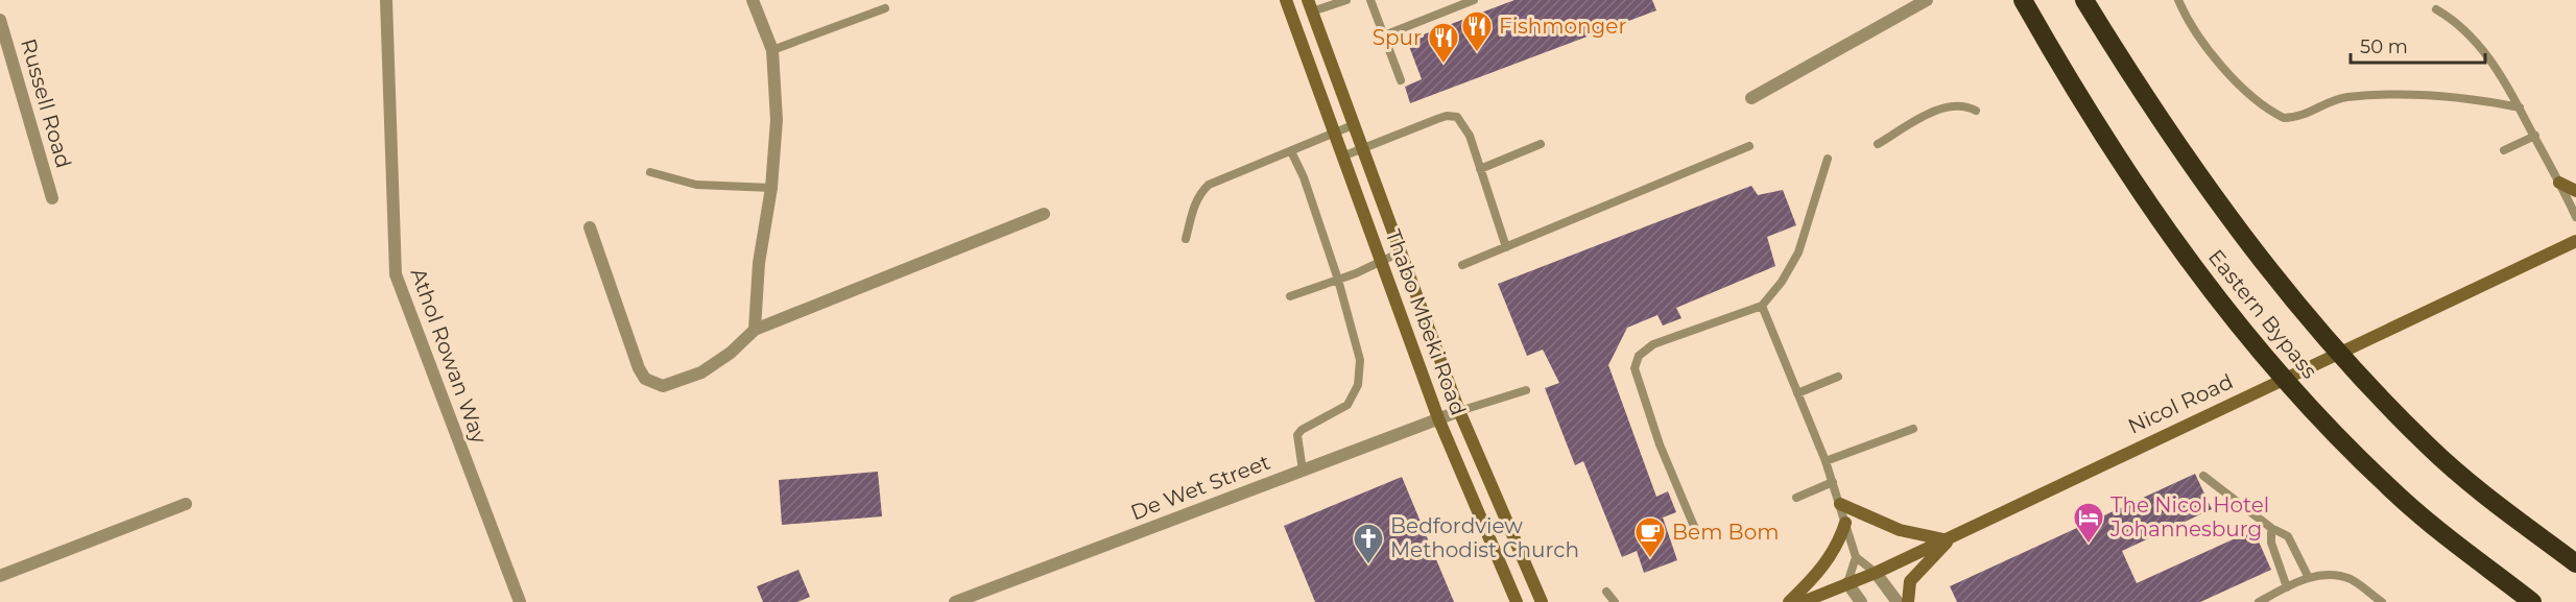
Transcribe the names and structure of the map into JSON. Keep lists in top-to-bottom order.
{
  "streets": {
    "highway": ["Eastern Bypass"],
    "main road": ["Thabo Mbeki Road", "Nicol Road"],
    "street": ["Russell Road", "Athol Rowan Way", "De Wet Street"]
  },
  "crossings": [
    ["Thabo Mbeki Road", "De Wet Street"]
  ],
  "places": {
    "restaurant": ["Fishmonger", "Spur"],
    "hotel": ["The Nicol Hotel Johannesburg"],
    "cafe": ["Bem Bom"],
    "church": ["Bedfordview Methodist Church"]
  },
  "scale_bar": "50 m"
}
